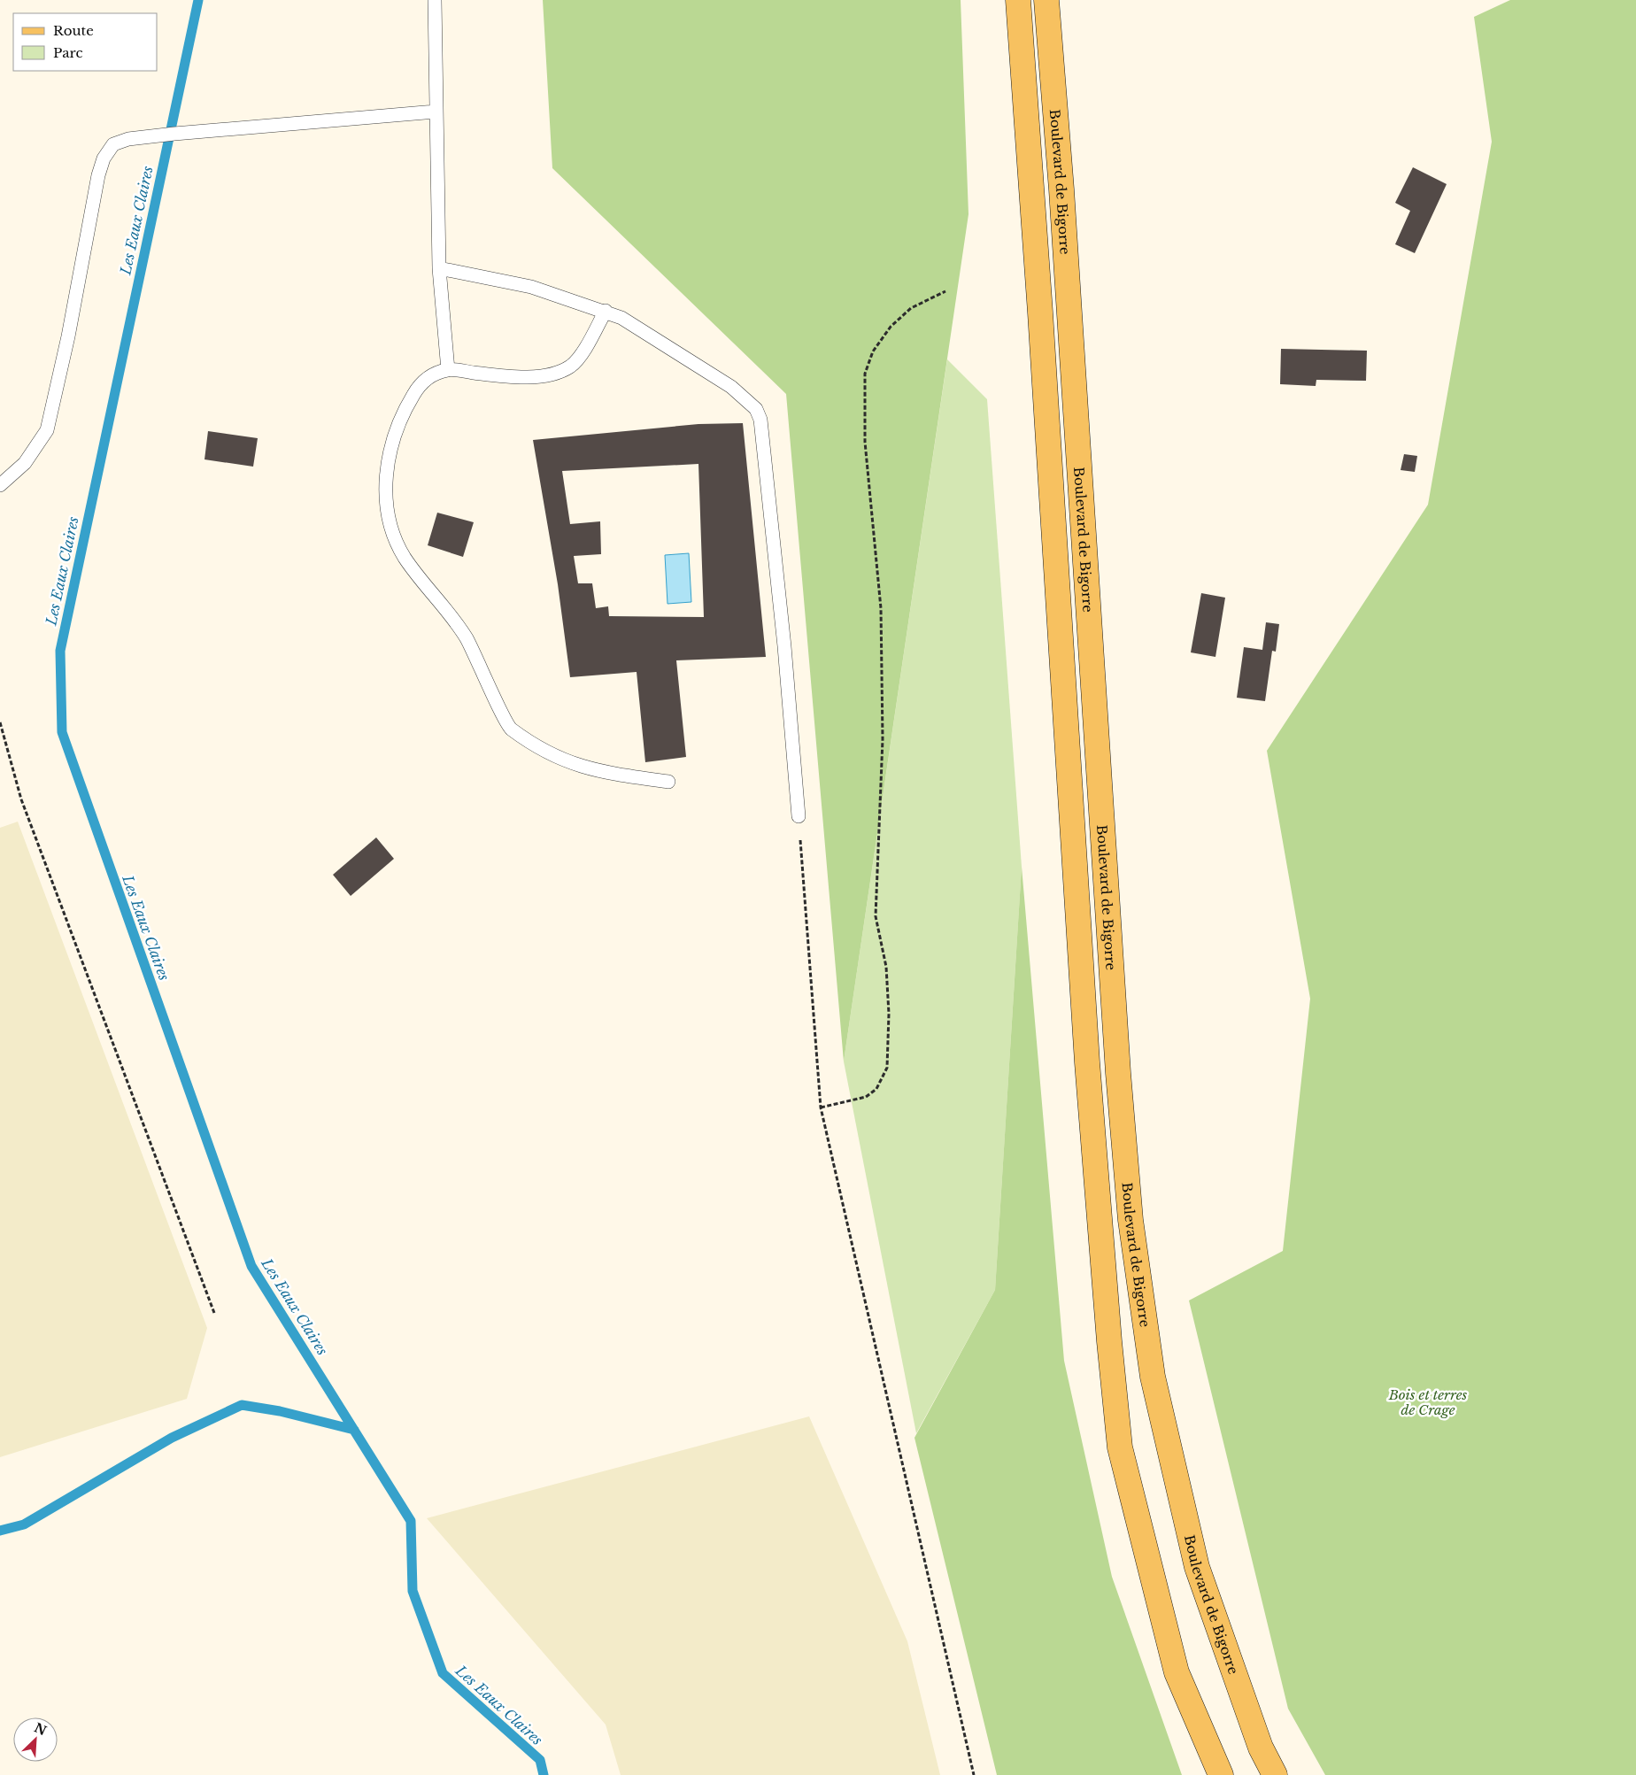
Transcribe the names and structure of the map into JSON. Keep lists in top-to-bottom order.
{
  "streets": {
    "main road": ["Boulevard de Bigorre"]
  },
  "water": ["Les Eaux Claires"],
  "parks": ["Bois et terres de Crage"],
  "legend": ["Route", "Parc"],
  "north": "top right"
}
